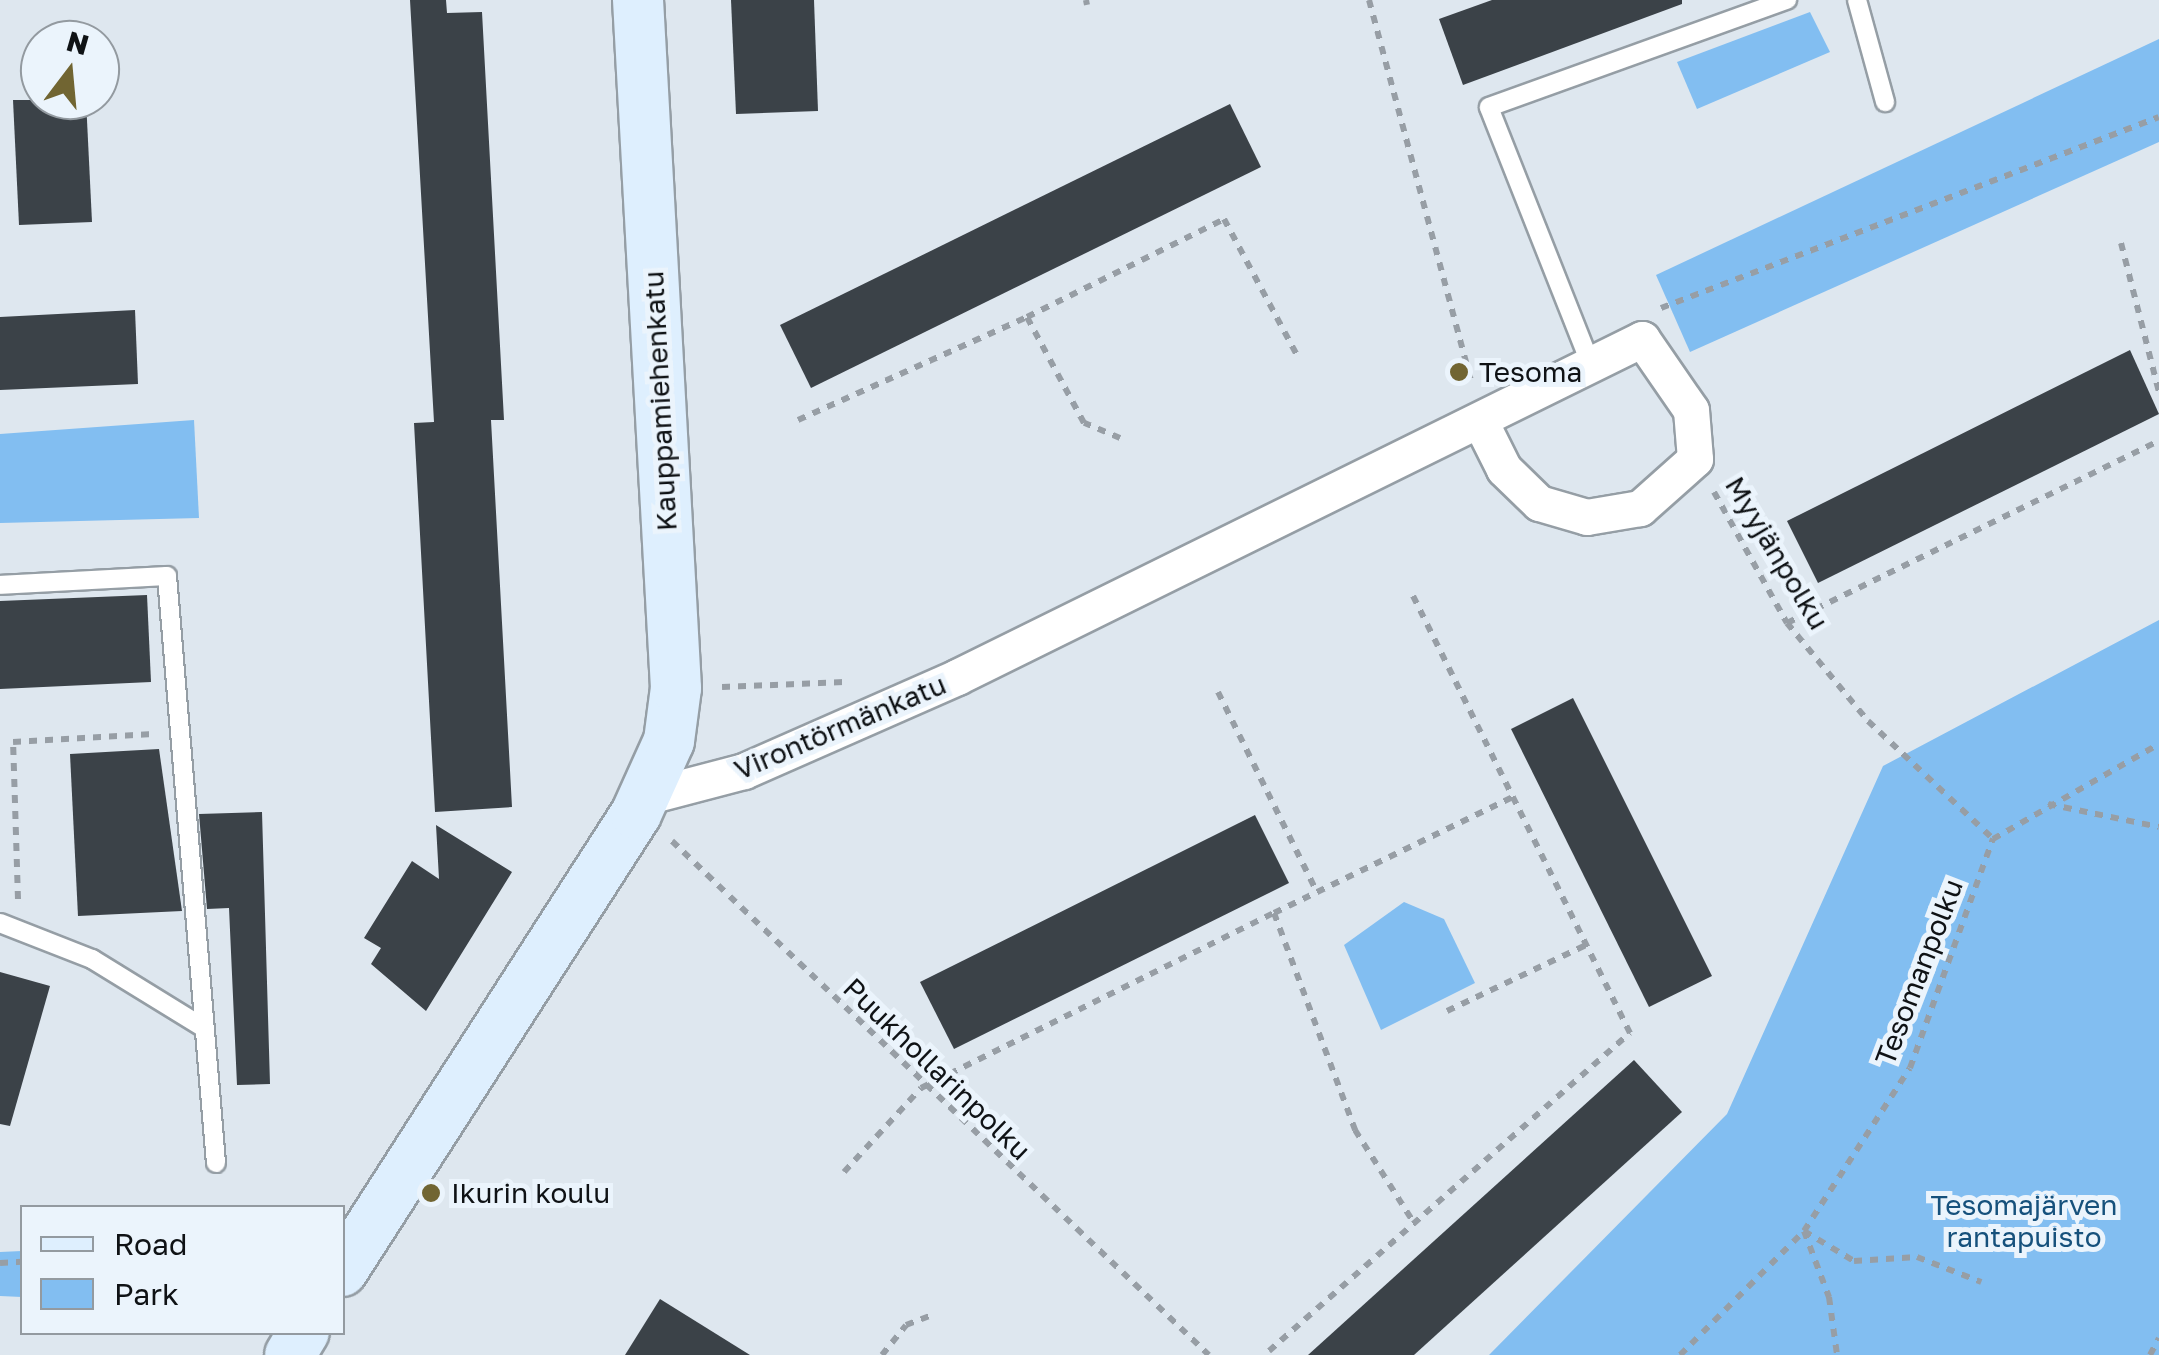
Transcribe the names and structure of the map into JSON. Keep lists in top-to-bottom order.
{
  "streets": {
    "street": ["Kauppamiehenkatu", "Virontörmänkatu"],
    "path": ["Myyjänpolku", "Tesomanpolku", "Puukhollarinpolku"]
  },
  "crossings": [
    ["Kauppamiehenkatu", "Virontörmänkatu"],
    ["Kauppamiehenkatu", "Puukhollarinpolku"],
    ["Myyjänpolku", "Virontörmänkatu"],
    ["Myyjänpolku", "Tesomanpolku"],
    ["Virontörmänkatu", "Puukhollarinpolku"]
  ],
  "parks": ["Tesomajärven rantapuisto"],
  "places": ["Tesoma", "Ikurin koulu"],
  "legend": ["Road", "Park"],
  "north": "top"
}
